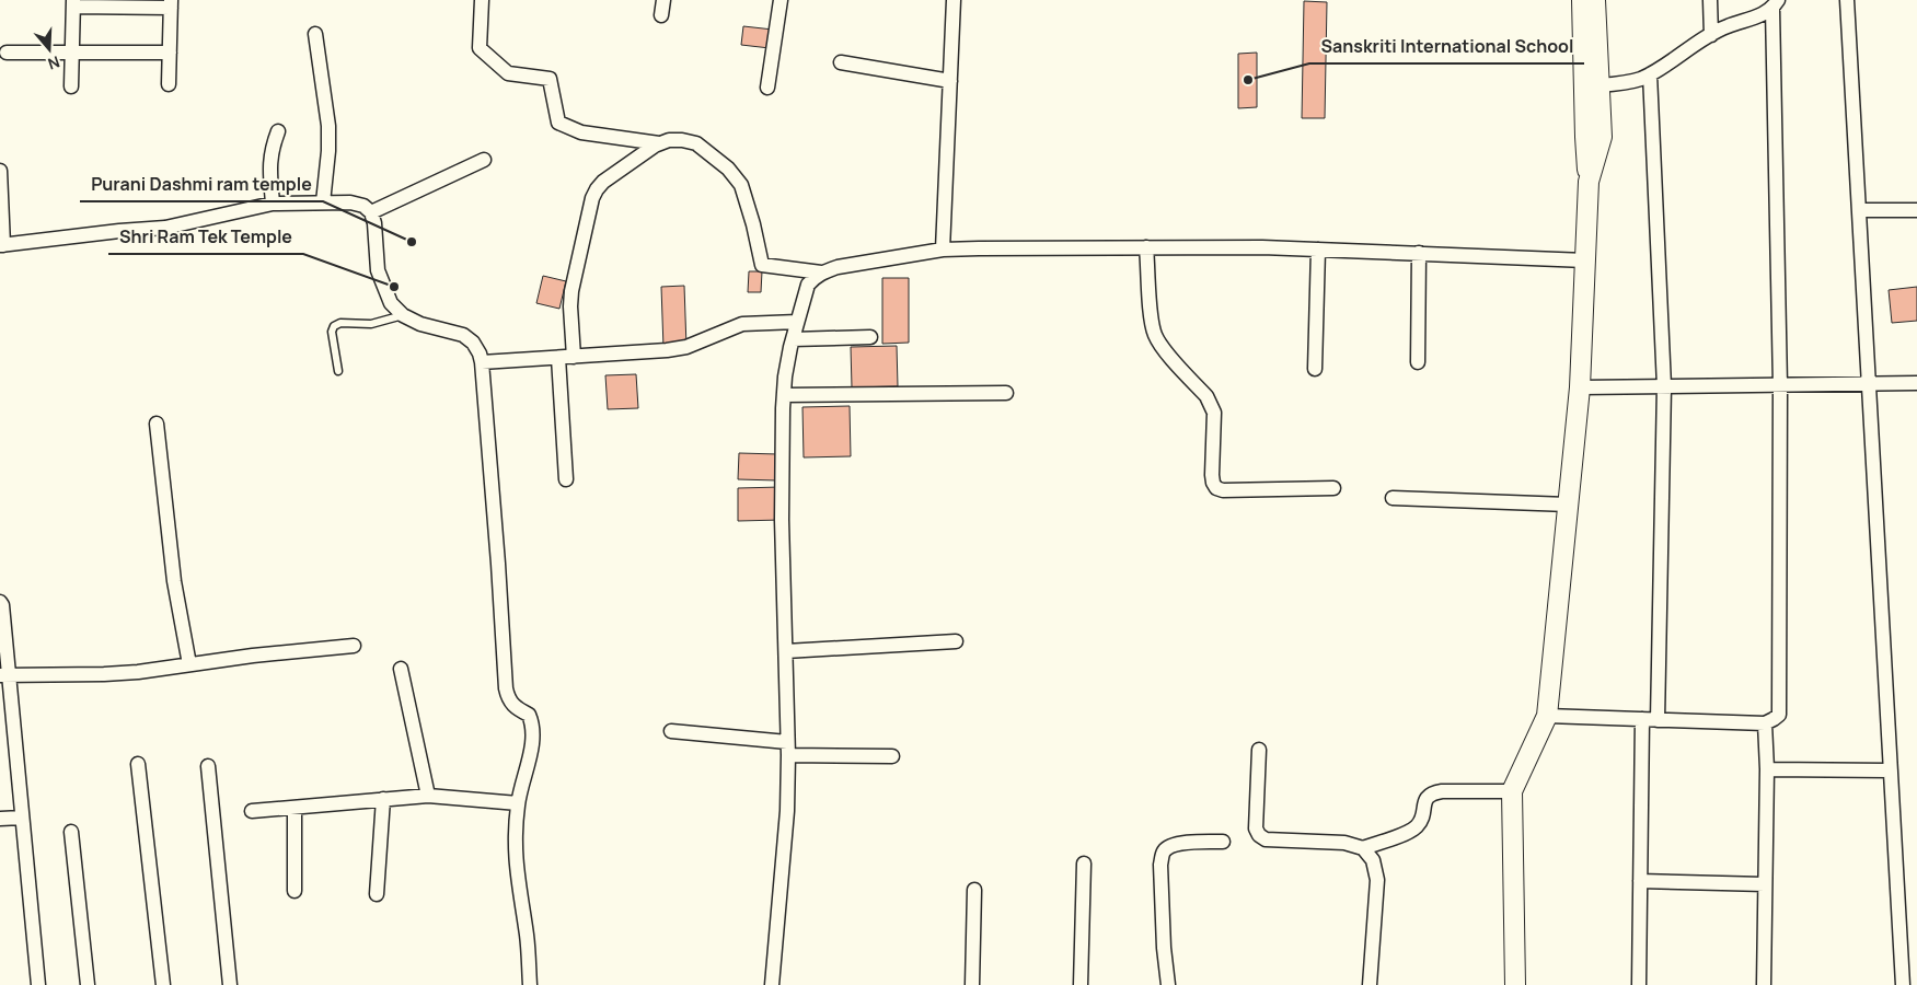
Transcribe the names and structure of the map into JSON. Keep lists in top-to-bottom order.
{
  "places": ["Sanskriti International School", "Purani Dashmi ram temple", "Shri Ram Tek Temple"],
  "north": "bottom"
}
